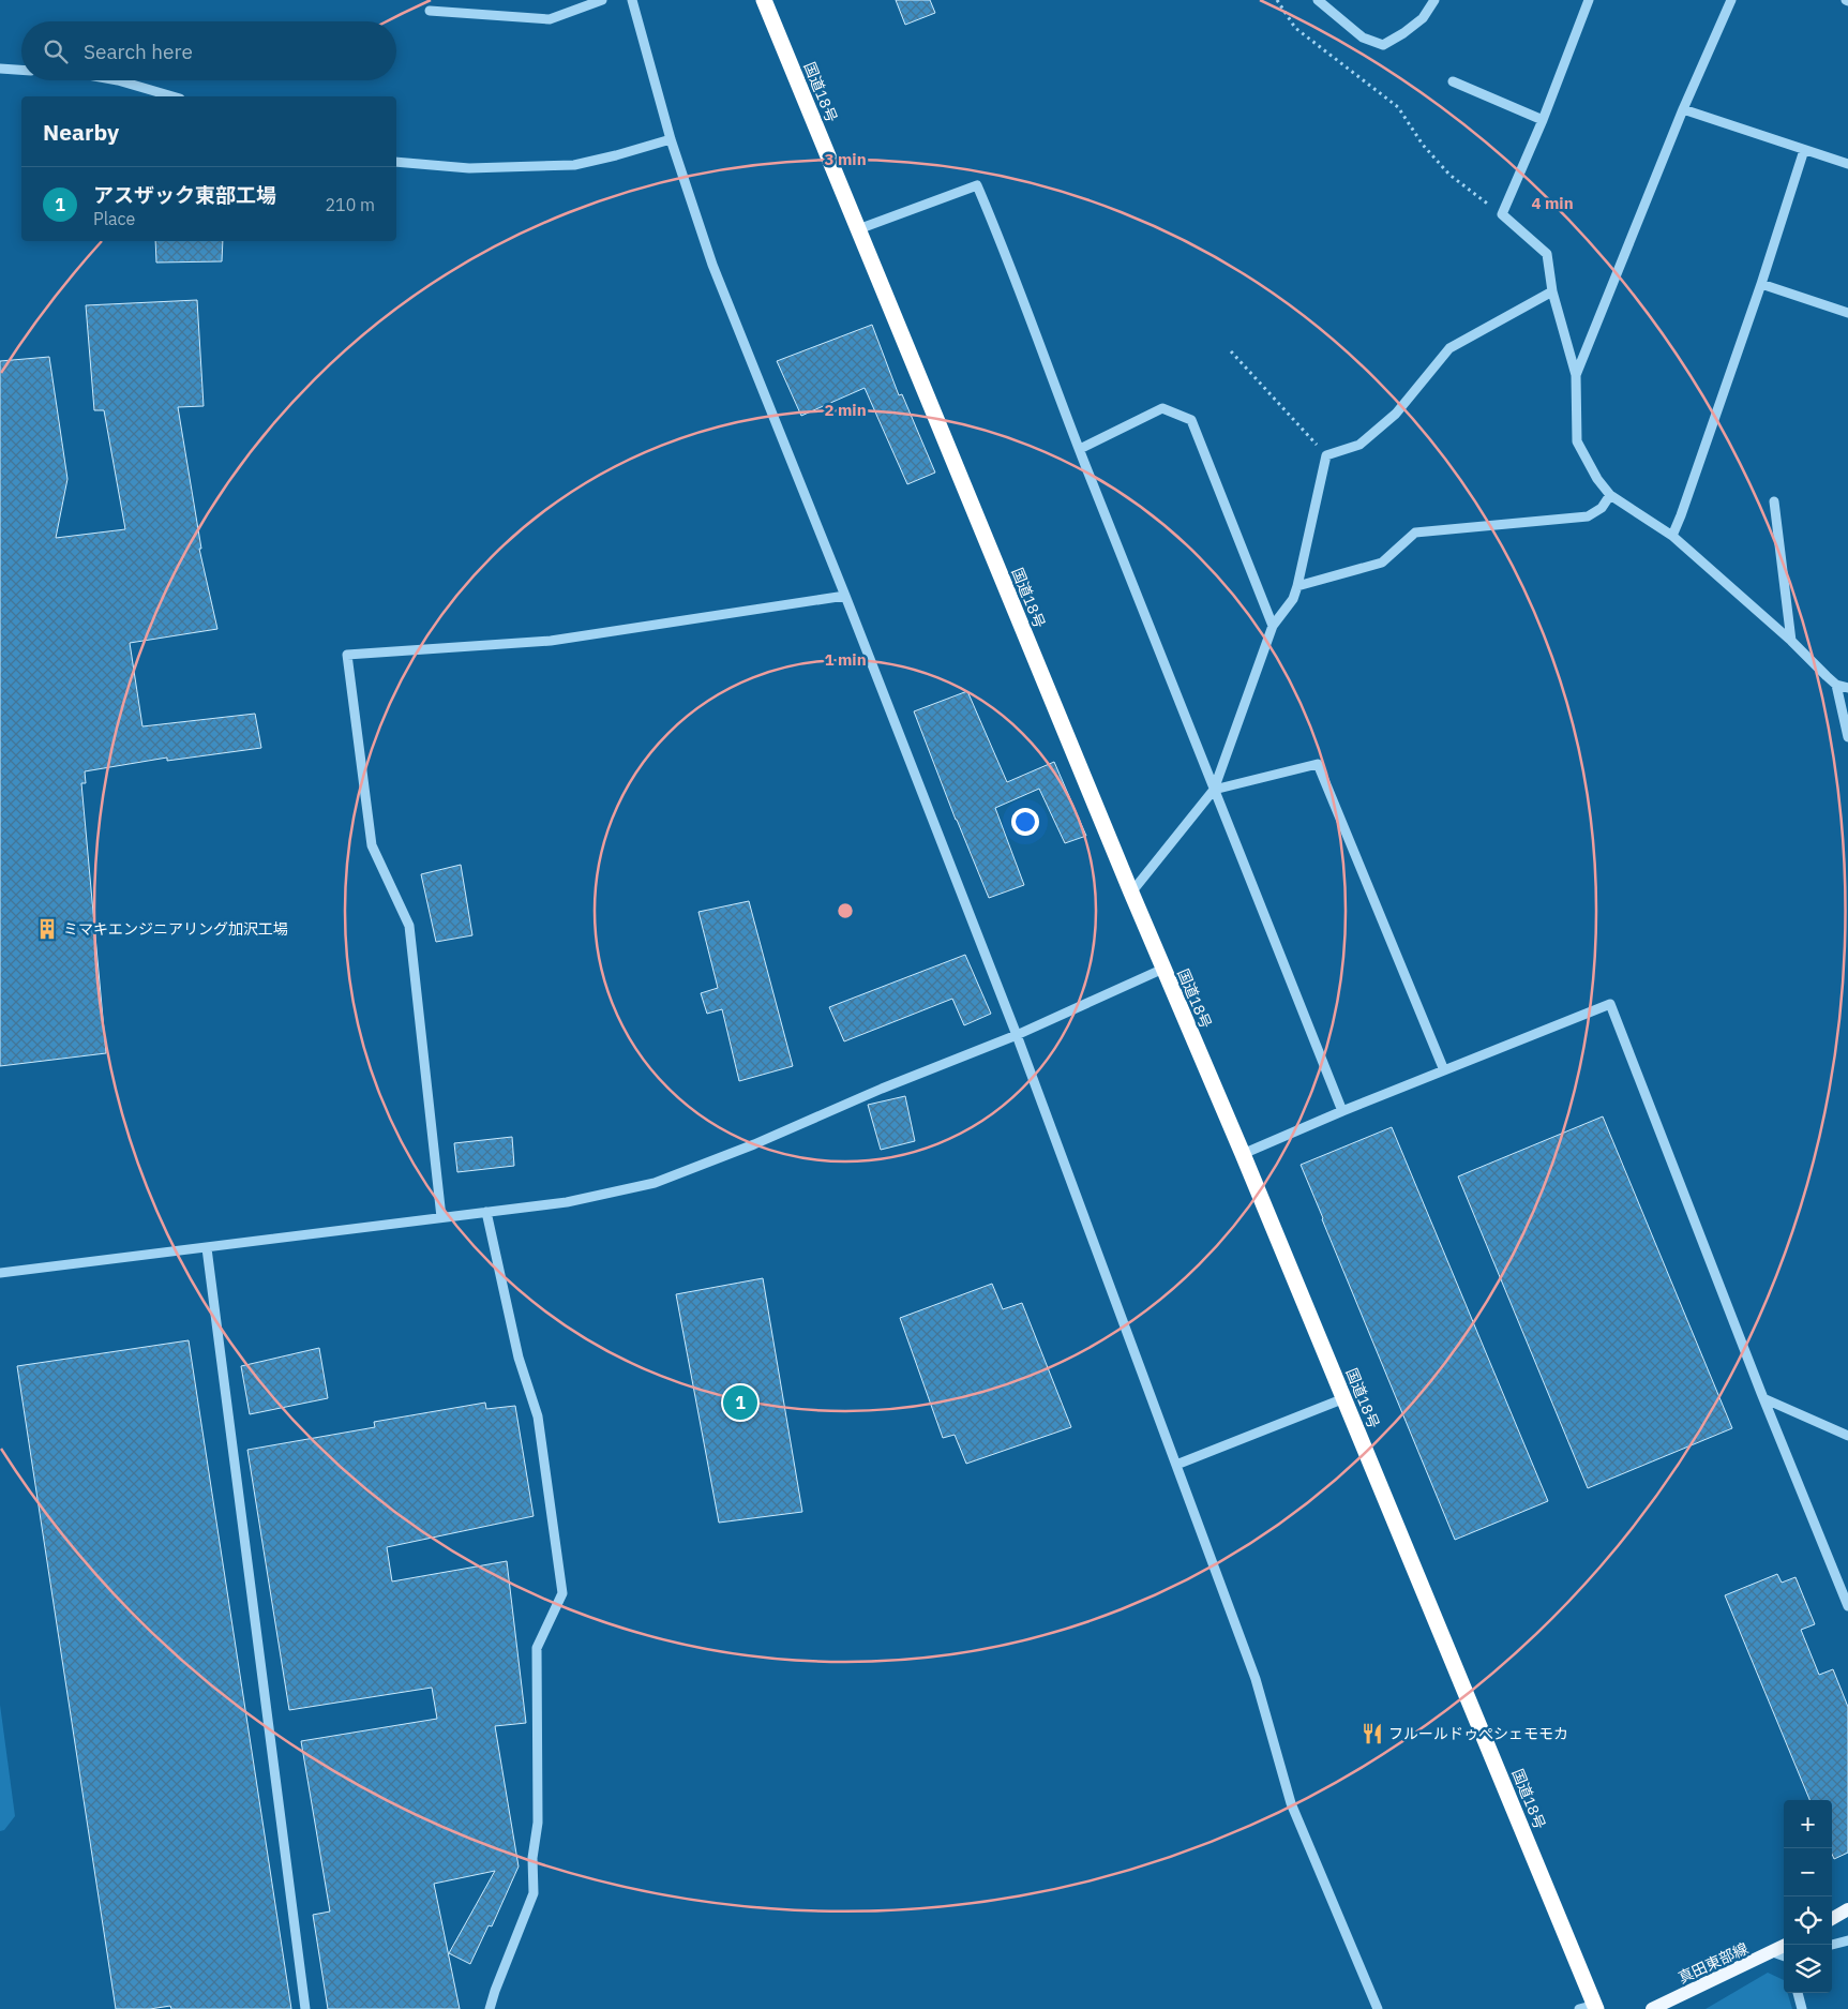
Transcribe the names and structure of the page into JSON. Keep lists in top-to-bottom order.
{
  "streets": {
    "highway": ["国道18号"],
    "main road": ["真田東部線"]
  },
  "places": {
    "building": ["ミマキエンジニアリング加沢工場"],
    "restaurant": ["フルールドゥぺシェモモカ"]
  },
  "page": {
    "search": "Search here",
    "heading": "Nearby",
    "list": [
      {
        "mark": "1",
        "name": "アスザック東部工場",
        "note": "Place",
        "value": "210 m"
      }
    ],
    "pins": "1",
    "map_buttons": ["+", "−"]
  },
  "rings": [
    "3 min",
    "4 min",
    "2 min",
    "1 min"
  ]
}
